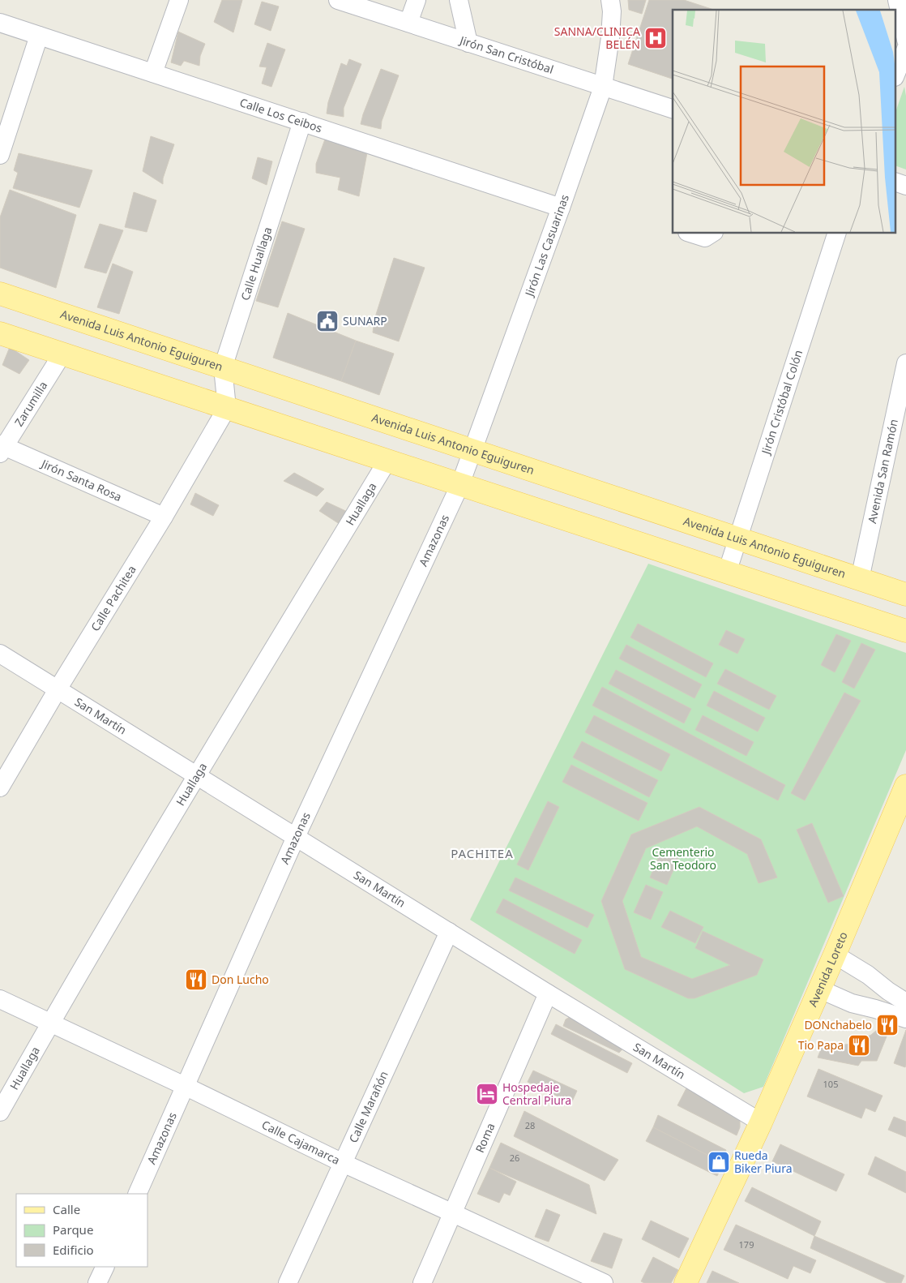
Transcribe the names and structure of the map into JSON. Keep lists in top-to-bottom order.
{
  "streets": {
    "main road": ["Avenida Luis Antonio Eguiguren", "Avenida Loreto"],
    "street": [
      "Jirón San Cristóbal",
      "Calle Los Ceibos",
      "Jirón Las Casuarinas",
      "Calle Huallaga",
      "Jirón Cristóbal Colón",
      "Zarumilla",
      "Avenida San Ramón",
      "Jirón Santa Rosa",
      "Huallaga",
      "Amazonas",
      "Calle Pachitea",
      "San Martín",
      "Calle Marañón",
      "Roma",
      "Calle Cajamarca"
    ]
  },
  "crossings": [
    ["Jirón San Cristóbal", "Jirón Las Casuarinas"],
    ["Calle Los Ceibos", "Jirón Las Casuarinas"],
    ["Calle Los Ceibos", "Calle Huallaga"],
    ["Jirón Las Casuarinas", "Avenida Luis Antonio Eguiguren"],
    ["Jirón Las Casuarinas", "Amazonas"],
    ["Calle Huallaga", "Avenida Luis Antonio Eguiguren"],
    ["Calle Huallaga", "Calle Pachitea"],
    ["Avenida Luis Antonio Eguiguren", "Jirón Cristóbal Colón"],
    ["Avenida Luis Antonio Eguiguren", "Avenida San Ramón"],
    ["Zarumilla", "Jirón Santa Rosa"],
    ["Jirón Santa Rosa", "Calle Pachitea"],
    ["Huallaga", "San Martín"],
    ["Huallaga", "Calle Cajamarca"],
    ["Amazonas", "San Martín"],
    ["Amazonas", "Calle Cajamarca"],
    ["Calle Pachitea", "San Martín"],
    ["San Martín", "Avenida Loreto"],
    ["San Martín", "Calle Marañón"],
    ["San Martín", "Roma"],
    ["Calle Marañón", "Calle Cajamarca"],
    ["Roma", "Calle Cajamarca"]
  ],
  "districts": ["PACHITEA"],
  "parks": ["Cementerio San Teodoro"],
  "places": {
    "hospital": ["SANNA/CLINICA BELÉN"],
    "public building": ["SUNARP"],
    "restaurant": ["Don Lucho", "DONchabelo", "Tio Papa"],
    "hotel": ["Hospedaje Central Piura"],
    "shop": ["Rueda Biker Piura"]
  },
  "house_numbers": [
    "105",
    "28",
    "26",
    "179"
  ],
  "legend": ["Calle", "Parque", "Edificio"]
}
